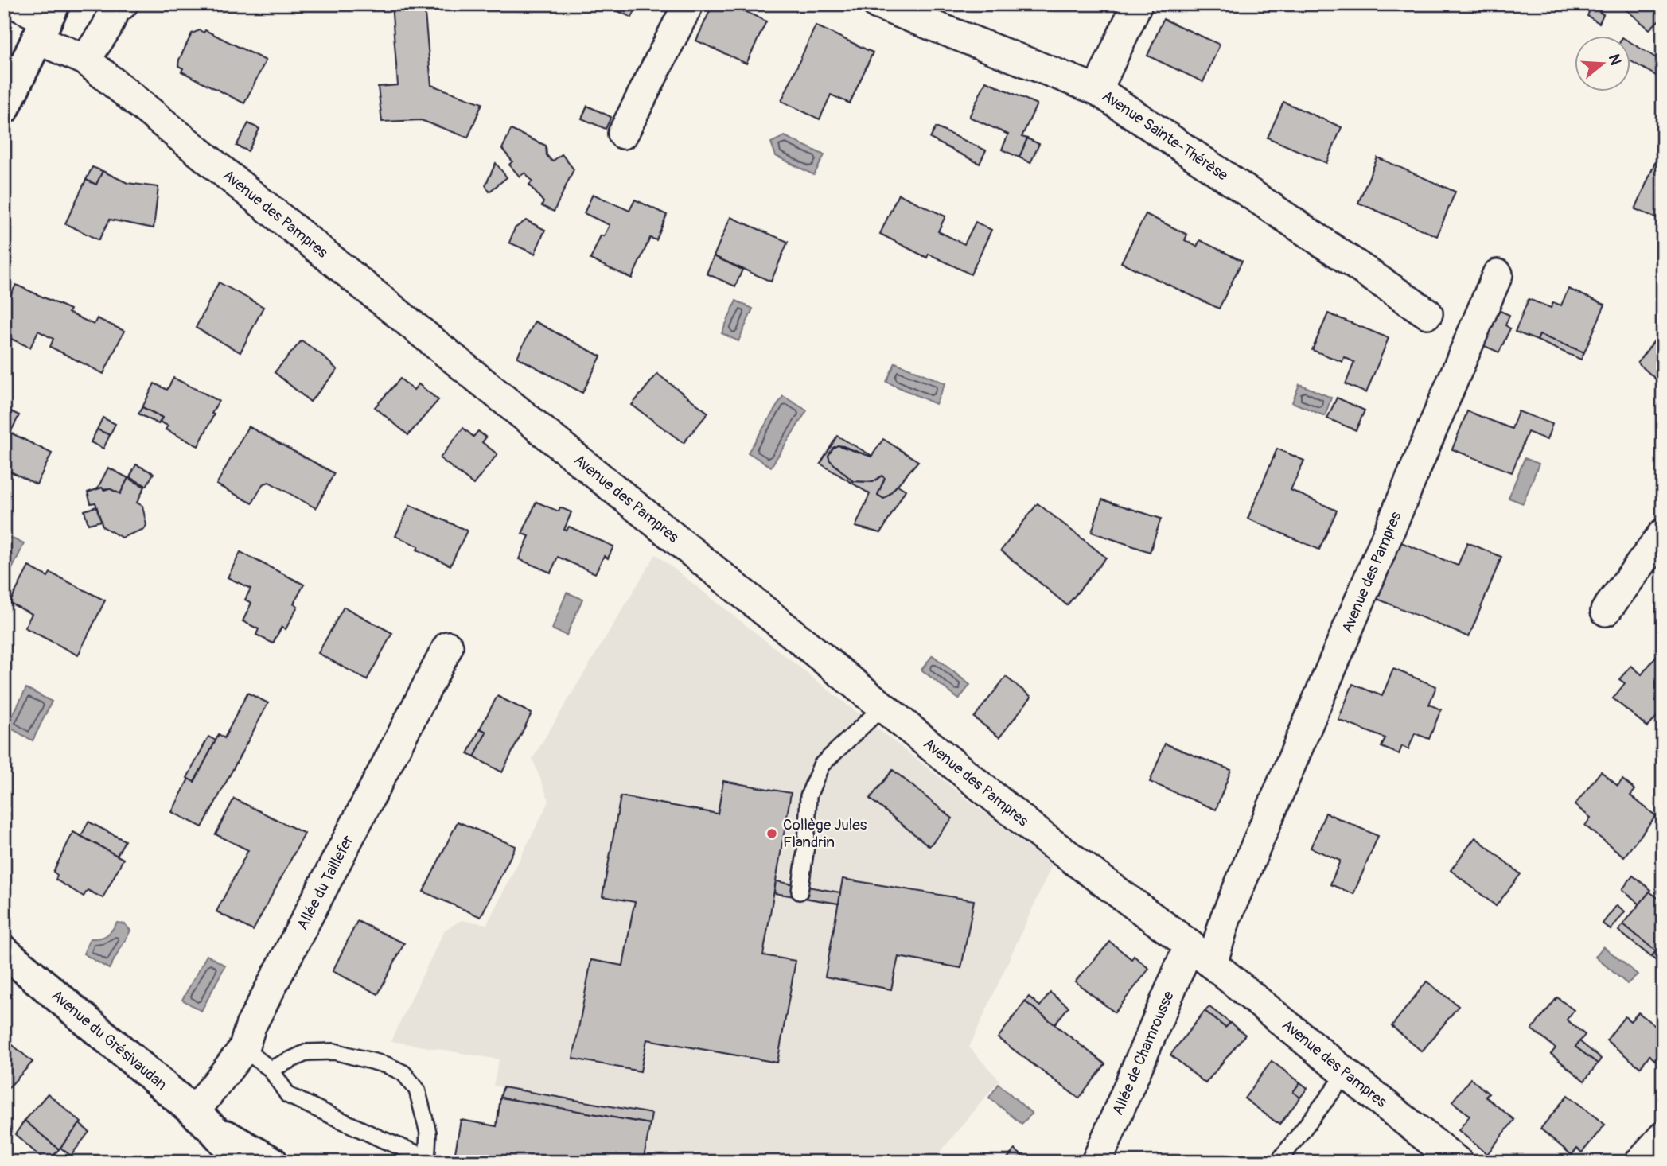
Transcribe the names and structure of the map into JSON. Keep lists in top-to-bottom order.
{
  "streets": {
    "street": [
      "Avenue Sainte-Thérèse",
      "Avenue des Pampres",
      "Allée du Taillefer",
      "Avenue du Grésivaudan",
      "Allée de Chamrousse"
    ]
  },
  "crossings": [
    ["Avenue des Pampres", "Allée de Chamrousse"],
    ["Allée du Taillefer", "Avenue du Grésivaudan"]
  ],
  "places": ["Collège Jules Flandrin"],
  "north": "right"
}
